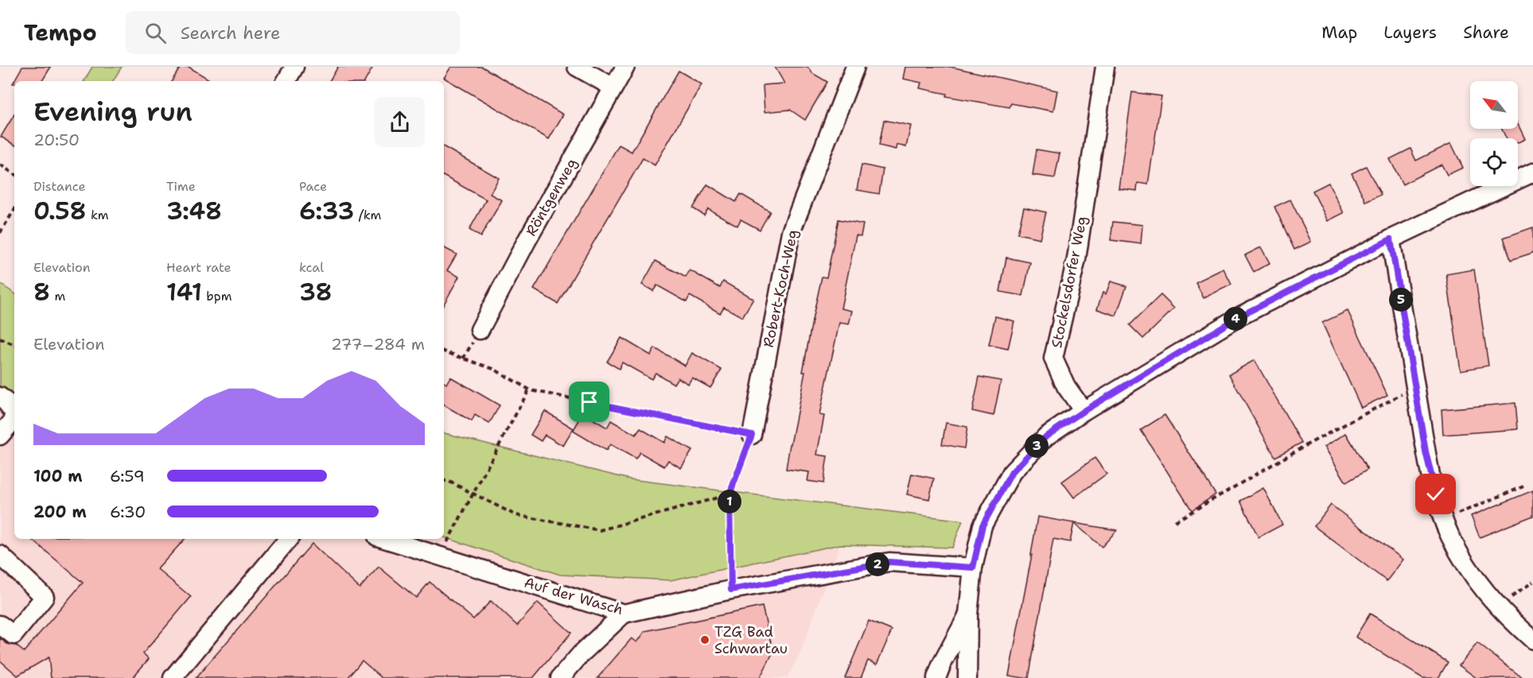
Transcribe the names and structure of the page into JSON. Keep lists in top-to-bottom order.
{
  "streets": {
    "street": [
      "Röntgenweg",
      "Stockelsdorfer Weg",
      "Robert-Koch-Weg",
      "Auf der Wasch"
    ]
  },
  "places": ["TZG Bad Schwartau"],
  "north": "top left",
  "page": {
    "header": "Tempo",
    "search": "Search here",
    "nav": ["Map", "Layers", "Share"],
    "heading": ["Evening run", "20:50"],
    "stats": [
      ["Distance", "0.58 km"],
      ["Time", "3:48"],
      ["Pace", "6:33 /km"],
      ["Elevation", "8 m"],
      ["Heart rate", "141 bpm"],
      ["kcal", "38"]
    ],
    "pins": [
      "5",
      "4",
      "3",
      "1",
      "2"
    ],
    "chart": ["Elevation", "277–284 m"],
    "list": [
      {
        "name": "100 m",
        "note": "6:59"
      },
      {
        "name": "200 m",
        "note": "6:30"
      }
    ]
  }
}
